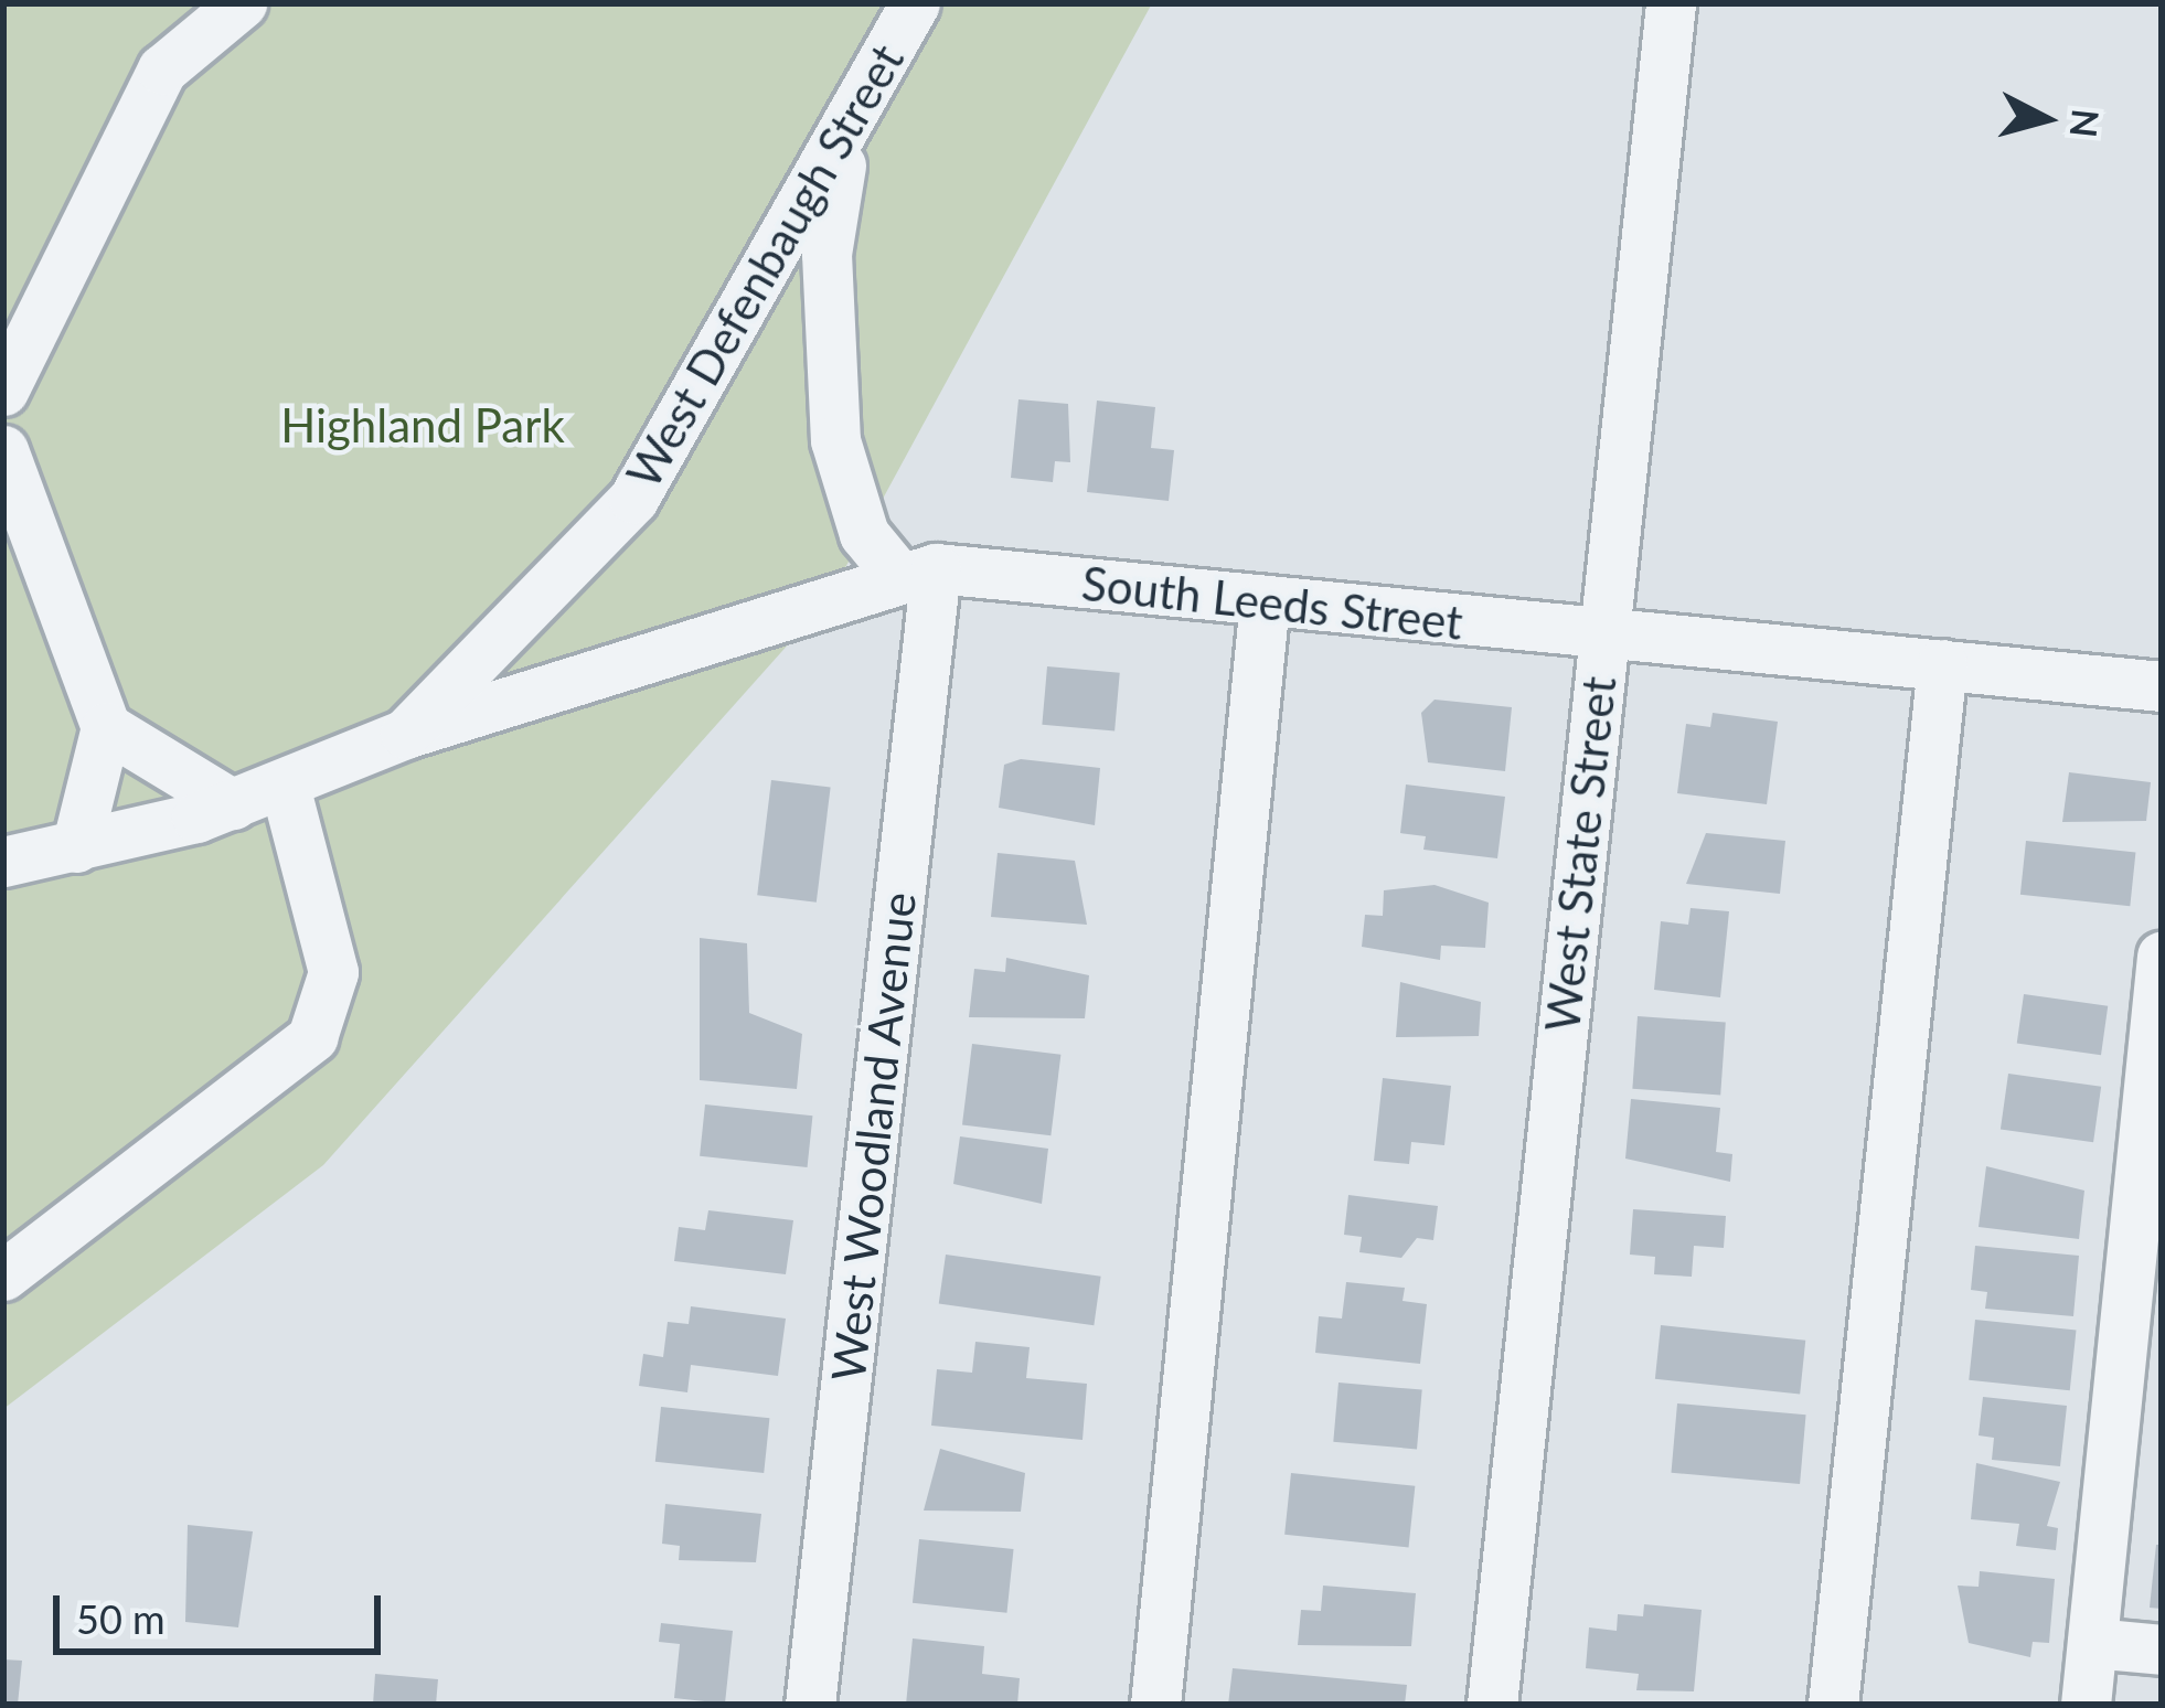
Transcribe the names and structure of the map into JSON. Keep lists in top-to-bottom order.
{
  "streets": {
    "street": [
      "West Defenbaugh Street",
      "South Leeds Street",
      "West State Street",
      "West Woodland Avenue"
    ]
  },
  "crossings": [
    ["West Defenbaugh Street", "South Leeds Street"],
    ["South Leeds Street", "West State Street"],
    ["South Leeds Street", "West Woodland Avenue"]
  ],
  "parks": ["Highland Park"],
  "scale_bar": "50 m",
  "north": "right"
}
